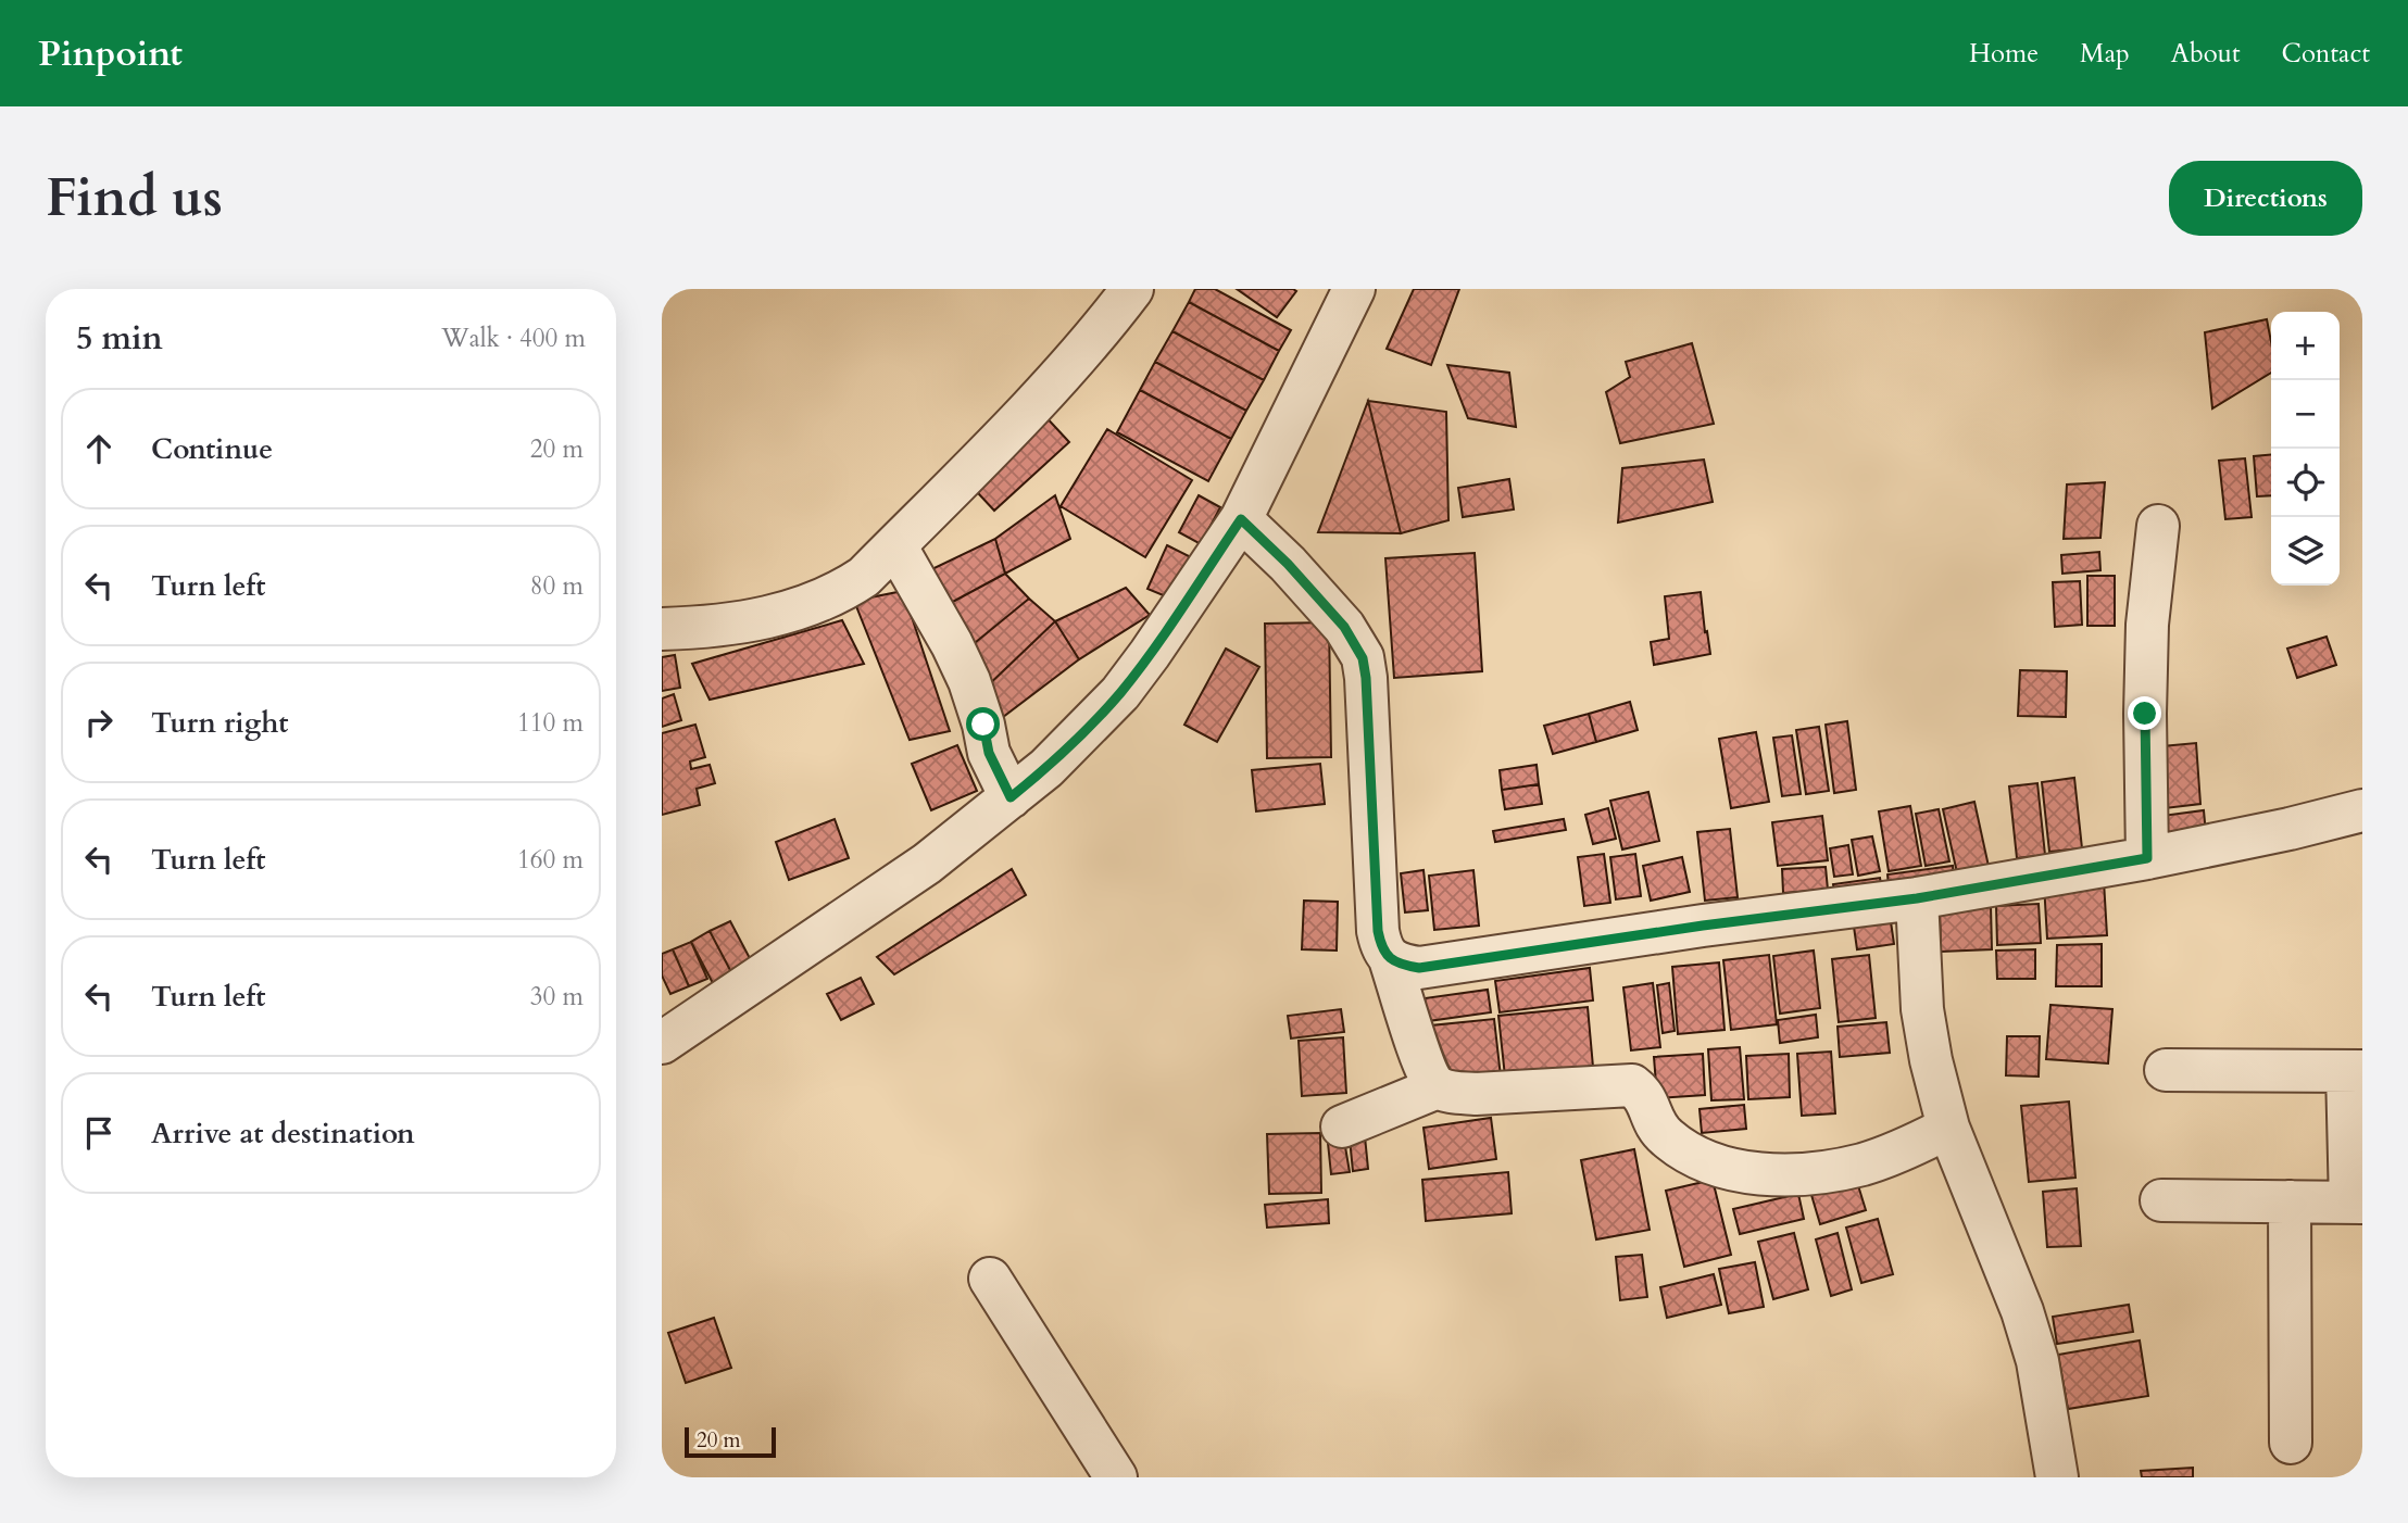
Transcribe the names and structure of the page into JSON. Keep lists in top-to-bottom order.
{
  "scale_bar": "20 m",
  "page": {
    "header": "Pinpoint",
    "nav": [
      "Home",
      "Map",
      "About",
      "Contact"
    ],
    "buttons": "Directions",
    "title": "Find us",
    "heading": ["5 min", "Walk · 400 m"],
    "map_buttons": ["+", "−"],
    "list": [
      ["Continue", "20 m"],
      ["Turn left", "80 m"],
      ["Turn right", "110 m"],
      ["Turn left", "160 m"],
      ["Turn left", "30 m"],
      "Arrive at destination"
    ],
    "scale": "20 m"
  }
}
